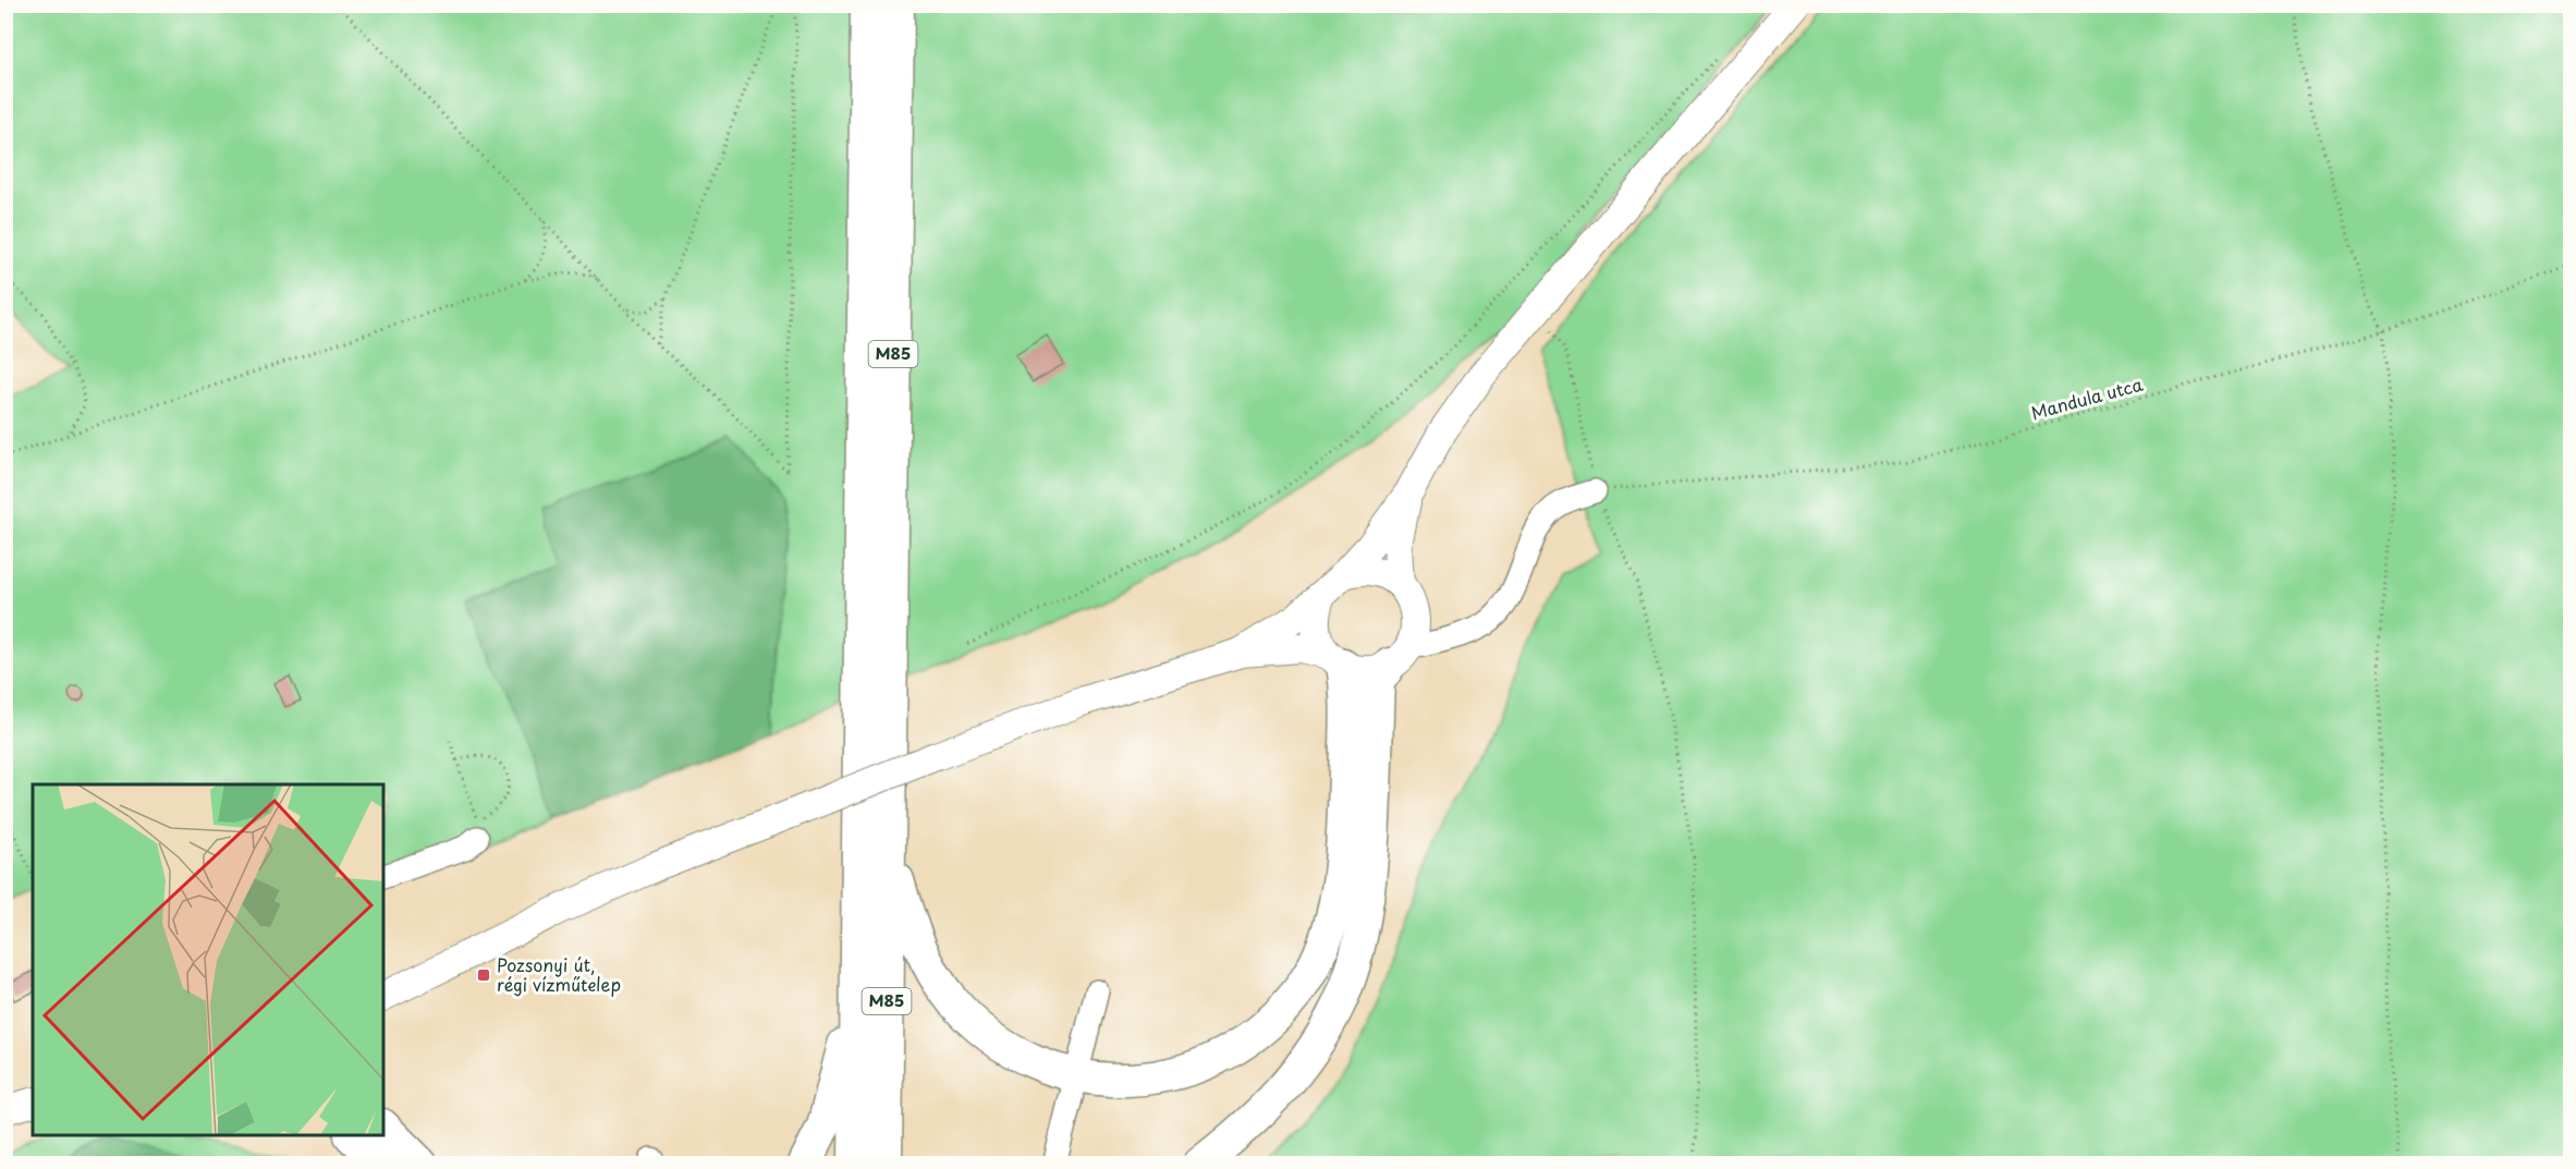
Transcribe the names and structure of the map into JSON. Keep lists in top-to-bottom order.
{
  "streets": {
    "highway": ["M85"],
    "path": ["Mandula utca"]
  },
  "places": {
    "transit": ["Pozsonyi út, régi vízműtelep"]
  }
}
